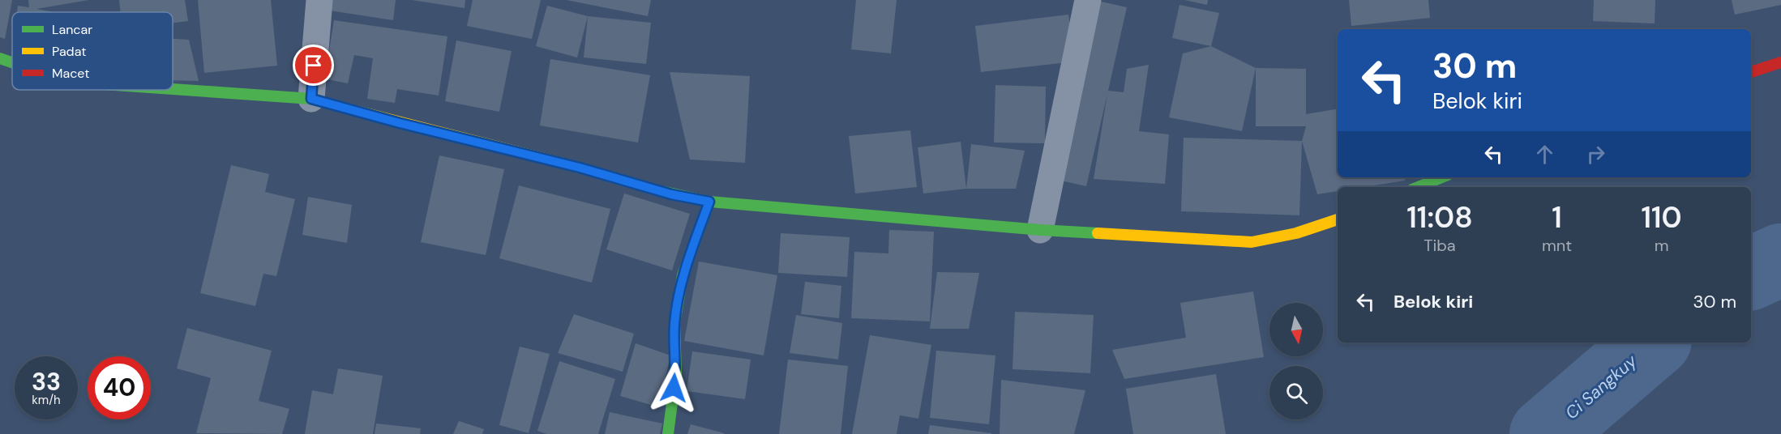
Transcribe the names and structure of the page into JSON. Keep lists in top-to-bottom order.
{
  "water": ["Ci Sangkuy"],
  "legend": ["Lancar", "Padat", "Macet"],
  "north": "bottom",
  "page": {
    "turn": ["30 m", "Belok kiri"],
    "eta": [
      "11:08",
      "Tiba",
      "1",
      "mnt",
      "110",
      "m"
    ],
    "list": [
      {
        "name": "Belok kiri",
        "value": "30 m"
      }
    ],
    "speed": "33 km/h",
    "limit": "40"
  }
}
